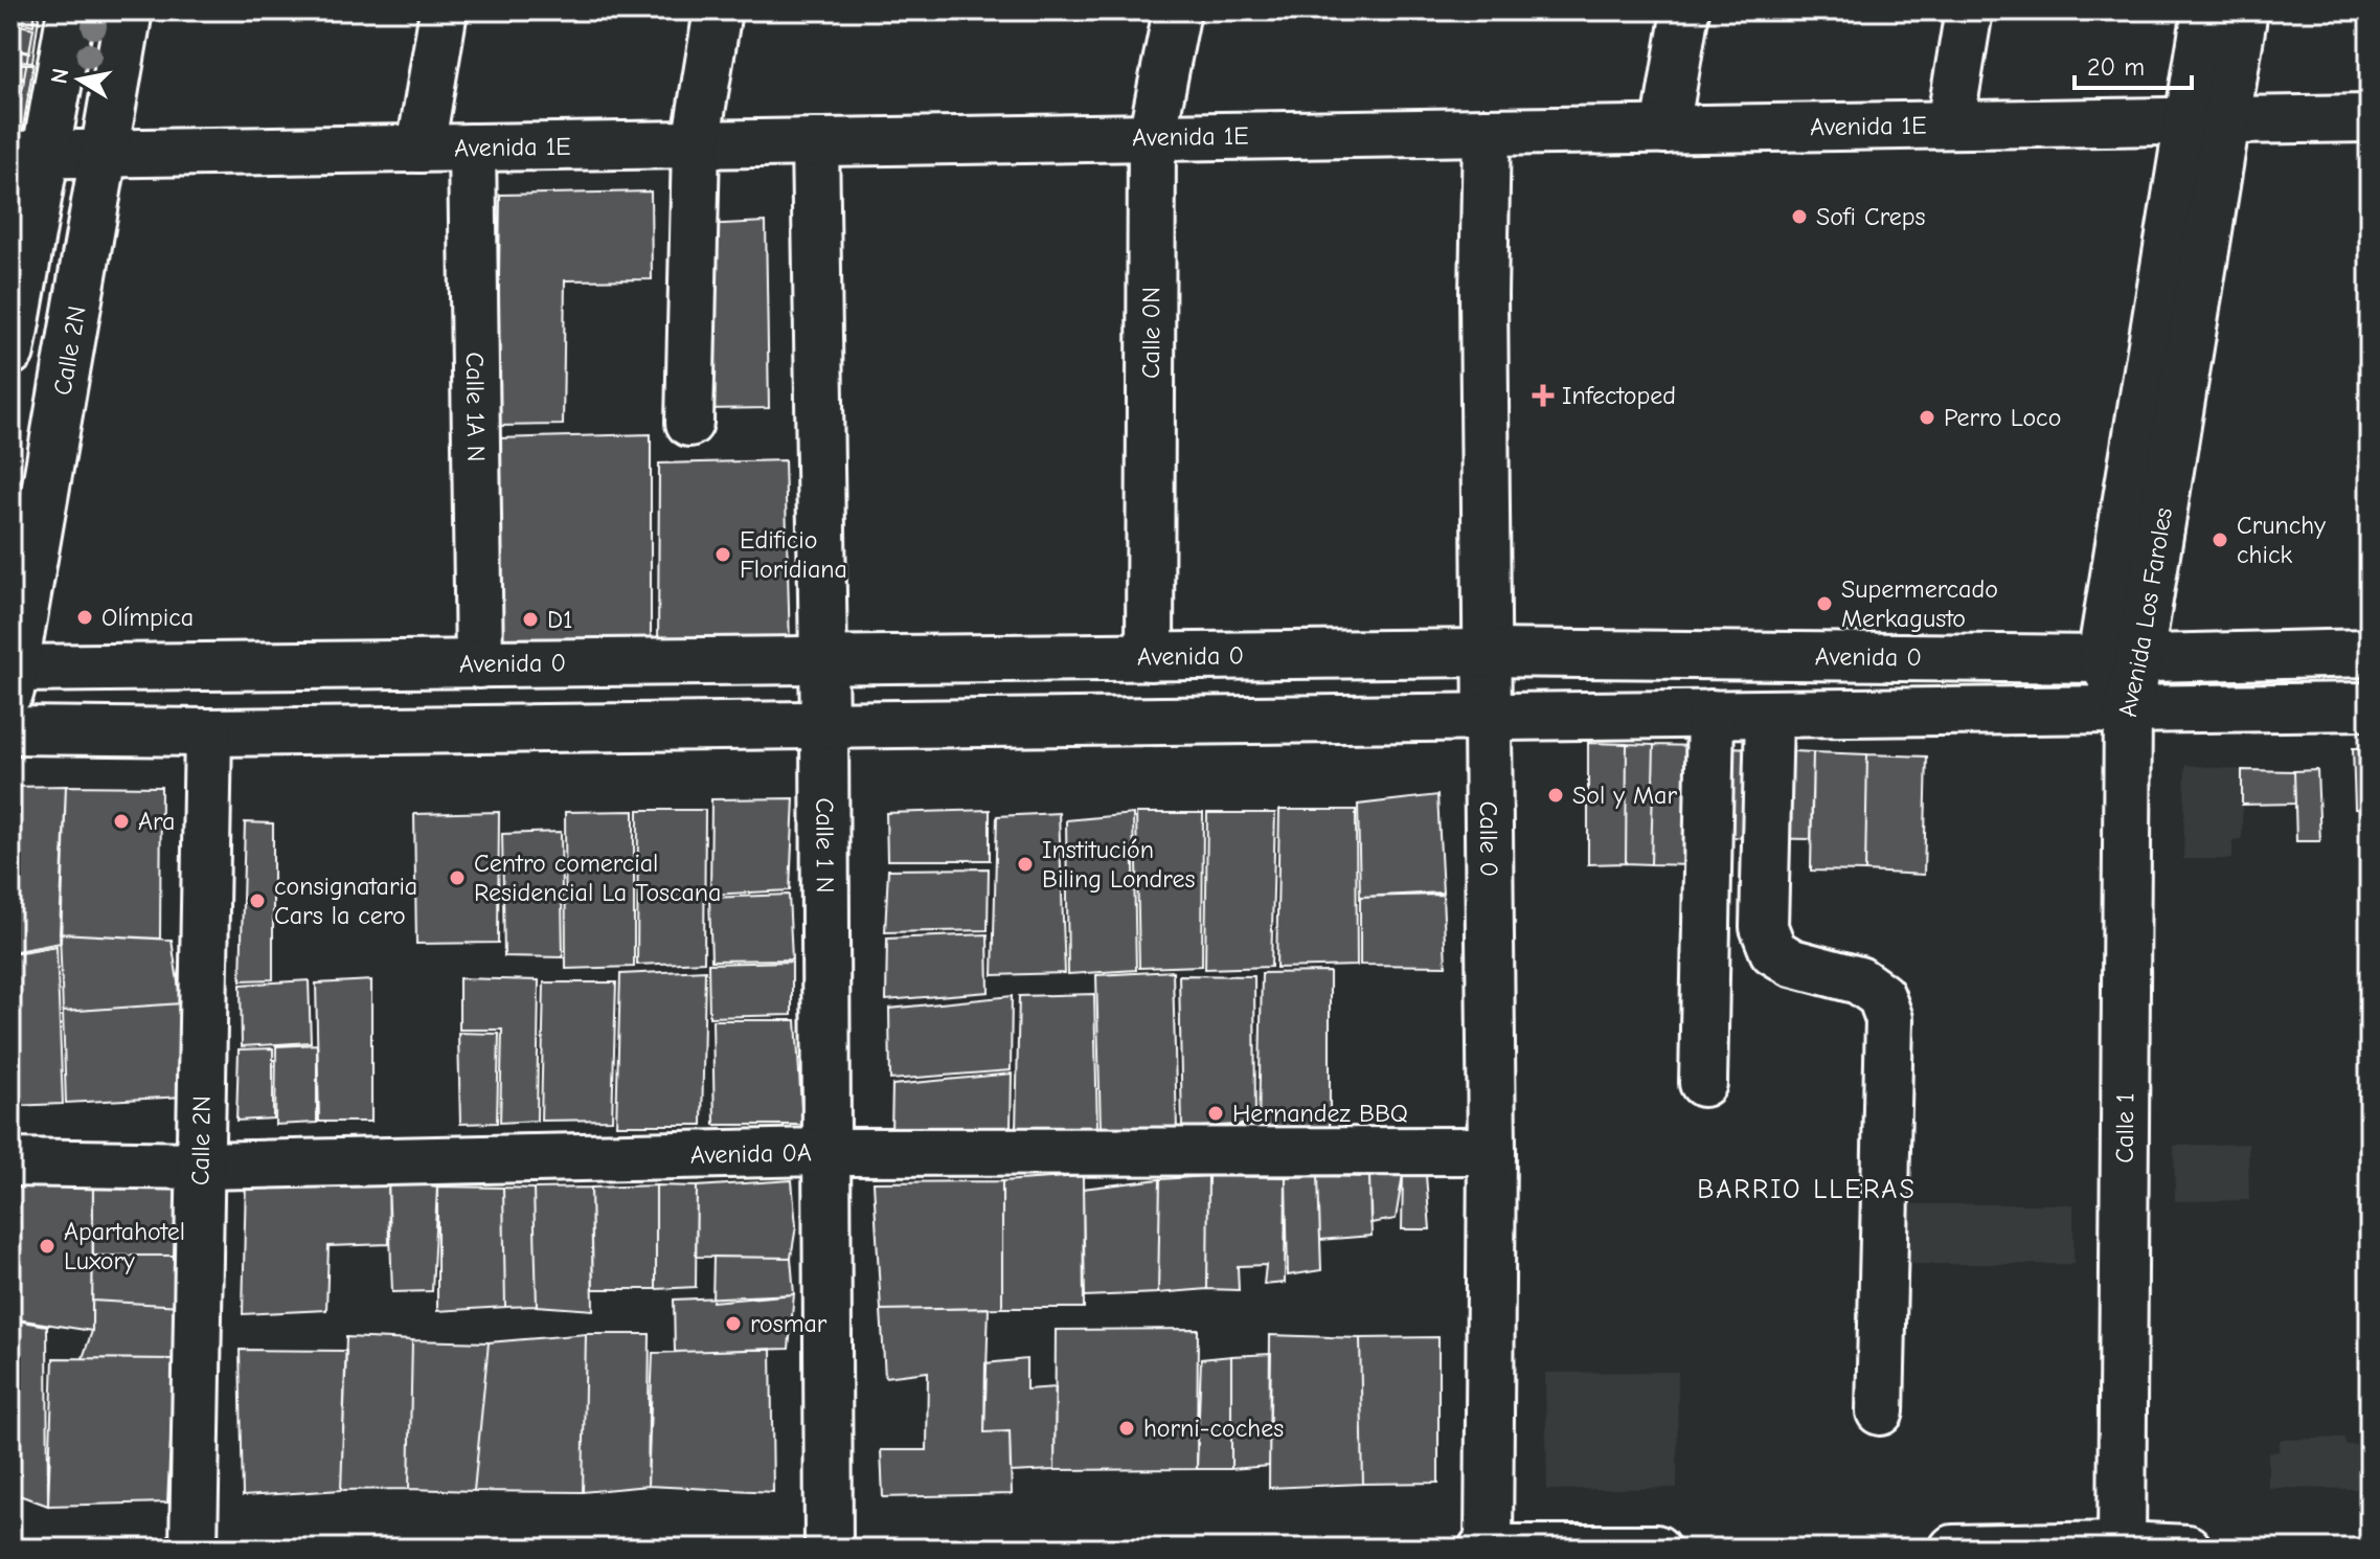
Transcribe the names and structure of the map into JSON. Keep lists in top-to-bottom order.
{
  "streets": {
    "street": [
      "Avenida 1E",
      "Calle 0N",
      "Calle 2N",
      "Calle 1A N",
      "Avenida Los Faroles",
      "Avenida 0",
      "Calle 0",
      "Calle 1 N",
      "Calle 1",
      "Avenida 0A"
    ]
  },
  "crossings": [
    ["Avenida 1E", "Calle 0N"],
    ["Avenida 1E", "Calle 2N"],
    ["Avenida 1E", "Calle 1A N"],
    ["Avenida 1E", "Avenida Los Faroles"],
    ["Avenida 1E", "Calle 0"],
    ["Avenida 1E", "Calle 1 N"],
    ["Calle 0N", "Avenida 0"],
    ["Calle 2N", "Avenida 0"],
    ["Calle 2N", "Avenida 0A"],
    ["Calle 1A N", "Avenida 0"],
    ["Avenida Los Faroles", "Avenida 0"],
    ["Avenida Los Faroles", "Calle 1"],
    ["Avenida 0", "Calle 0"],
    ["Avenida 0", "Calle 1 N"],
    ["Calle 0", "Avenida 0A"],
    ["Calle 1 N", "Avenida 0A"]
  ],
  "districts": ["BARRIO LLERAS"],
  "places": {
    "other": [
      "Sofi Creps",
      "Perro Loco",
      "Crunchy chick",
      "Edificio Floridiana",
      "Supermercado Merkagusto",
      "Olímpica",
      "D1",
      "Sol y Mar",
      "Ara",
      "Institución Biling Londres",
      "Centro comercial Residencial La Toscana",
      "consignataria Cars la cero",
      "Hernandez BBQ",
      "Apartahotel Luxory",
      "rosmar",
      "horni-coches"
    ],
    "health": ["Infectoped"]
  },
  "scale_bar": "20 m",
  "north": "left"
}
